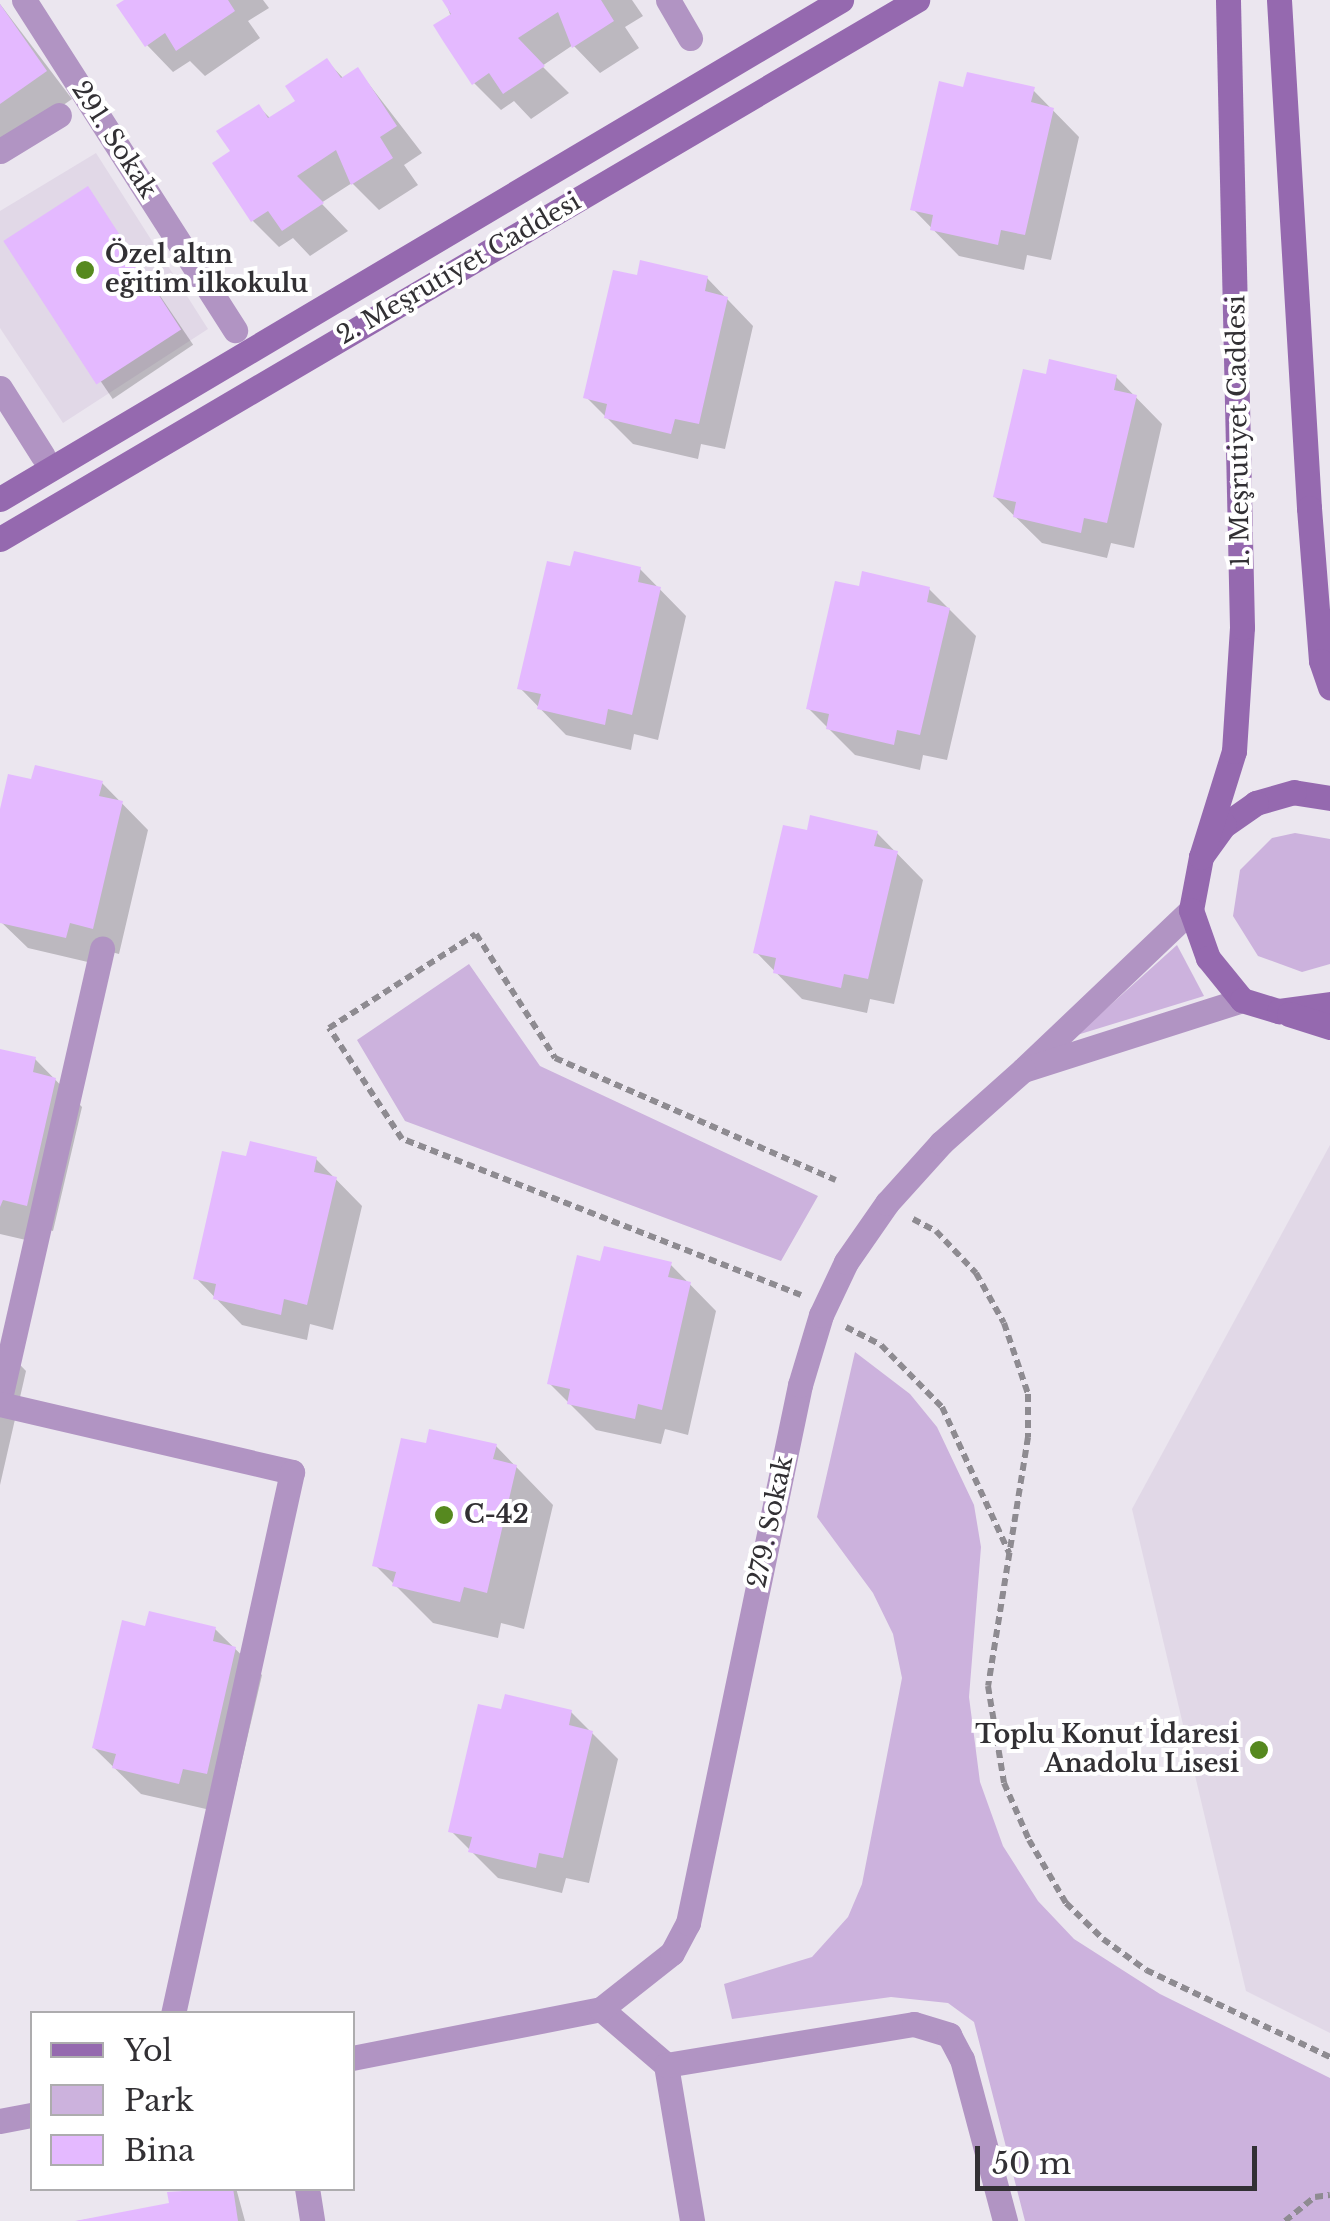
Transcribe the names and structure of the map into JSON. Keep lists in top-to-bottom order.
{
  "streets": {
    "main road": ["2. Meşrutiyet Caddesi", "1. Meşrutiyet Caddesi"],
    "street": ["291. Sokak", "279. Sokak"]
  },
  "crossings": [
    ["1. Meşrutiyet Caddesi", "279. Sokak"]
  ],
  "places": ["Özel altın eğitim ilkokulu", "C-42", "Toplu Konut İdaresi Anadolu Lisesi"],
  "legend": ["Yol", "Park", "Bina"],
  "scale_bar": "50 m"
}
